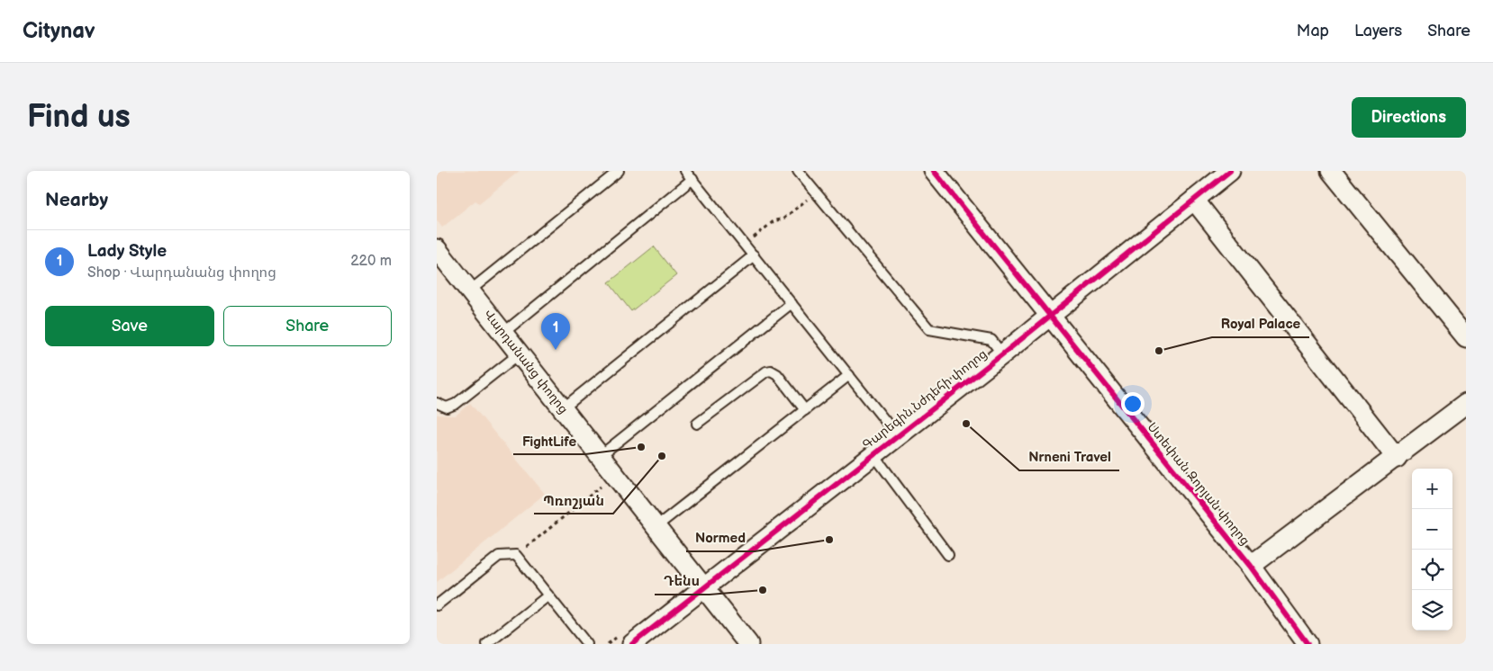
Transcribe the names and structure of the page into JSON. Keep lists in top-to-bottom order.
{
  "streets": {
    "street": ["Վարդանանց փողոց", "Գարեգին Նժդեհի փողոց", "Ստեփան Զորյան փողոց"]
  },
  "crossings": [
    ["Վարդանանց փողոց", "Գարեգին Նժդեհի փողոց"],
    ["Գարեգին Նժդեհի փողոց", "Ստեփան Զորյան փողոց"]
  ],
  "places": [
    "Royal Palace",
    "Nrneni Travel",
    "FightLife",
    "Պռոշյան",
    "Normed",
    "Դենս"
  ],
  "page": {
    "header": "Citynav",
    "nav": ["Map", "Layers", "Share"],
    "buttons": [
      "Directions",
      ["Save", "Share"]
    ],
    "title": "Find us",
    "heading": "Nearby",
    "list": [
      {
        "mark": "1",
        "name": "Lady Style",
        "note": "Shop · Վարդանանց փողոց",
        "value": "220 m"
      }
    ],
    "pins": "1",
    "map_buttons": ["+", "−"]
  }
}
